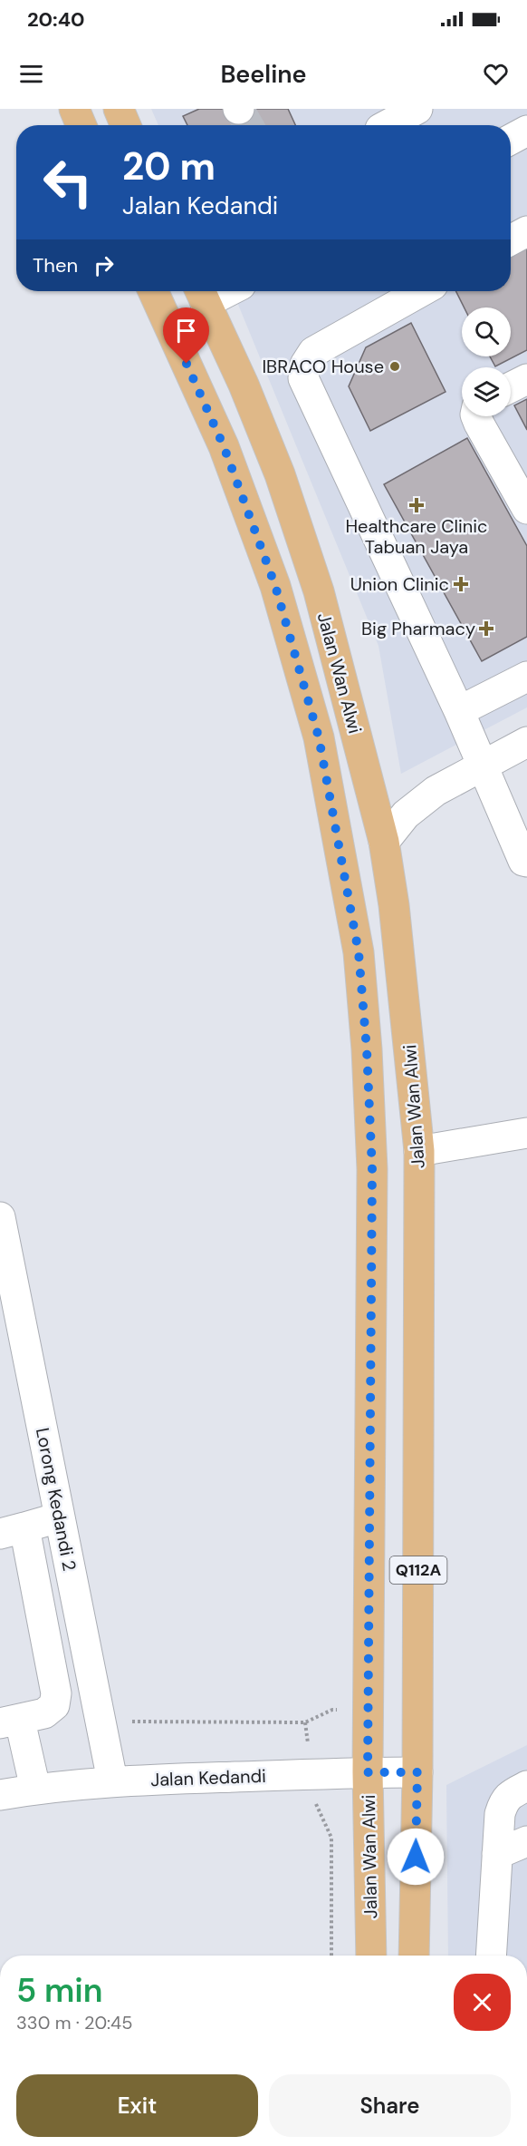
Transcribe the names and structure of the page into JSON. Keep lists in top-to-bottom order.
{
  "streets": {
    "main road": ["Jalan Wan Alwi", "Q112A"],
    "street": ["Lorong Kedandi 2", "Jalan Kedandi"]
  },
  "crossings": [
    ["Jalan Wan Alwi", "Jalan Kedandi"],
    ["Lorong Kedandi 2", "Jalan Kedandi"]
  ],
  "places": {
    "other": ["IBRACO House"],
    "health": ["Healthcare Clinic Tabuan Jaya", "Union Clinic", "Big Pharmacy"]
  },
  "page": {
    "status": "20:40",
    "header": "Beeline",
    "turn": ["20 m", "Jalan Kedandi"],
    "then": "Then",
    "heading": ["5 min", "330 m · 20:45"],
    "buttons": ["Exit", "Share"]
  }
}
